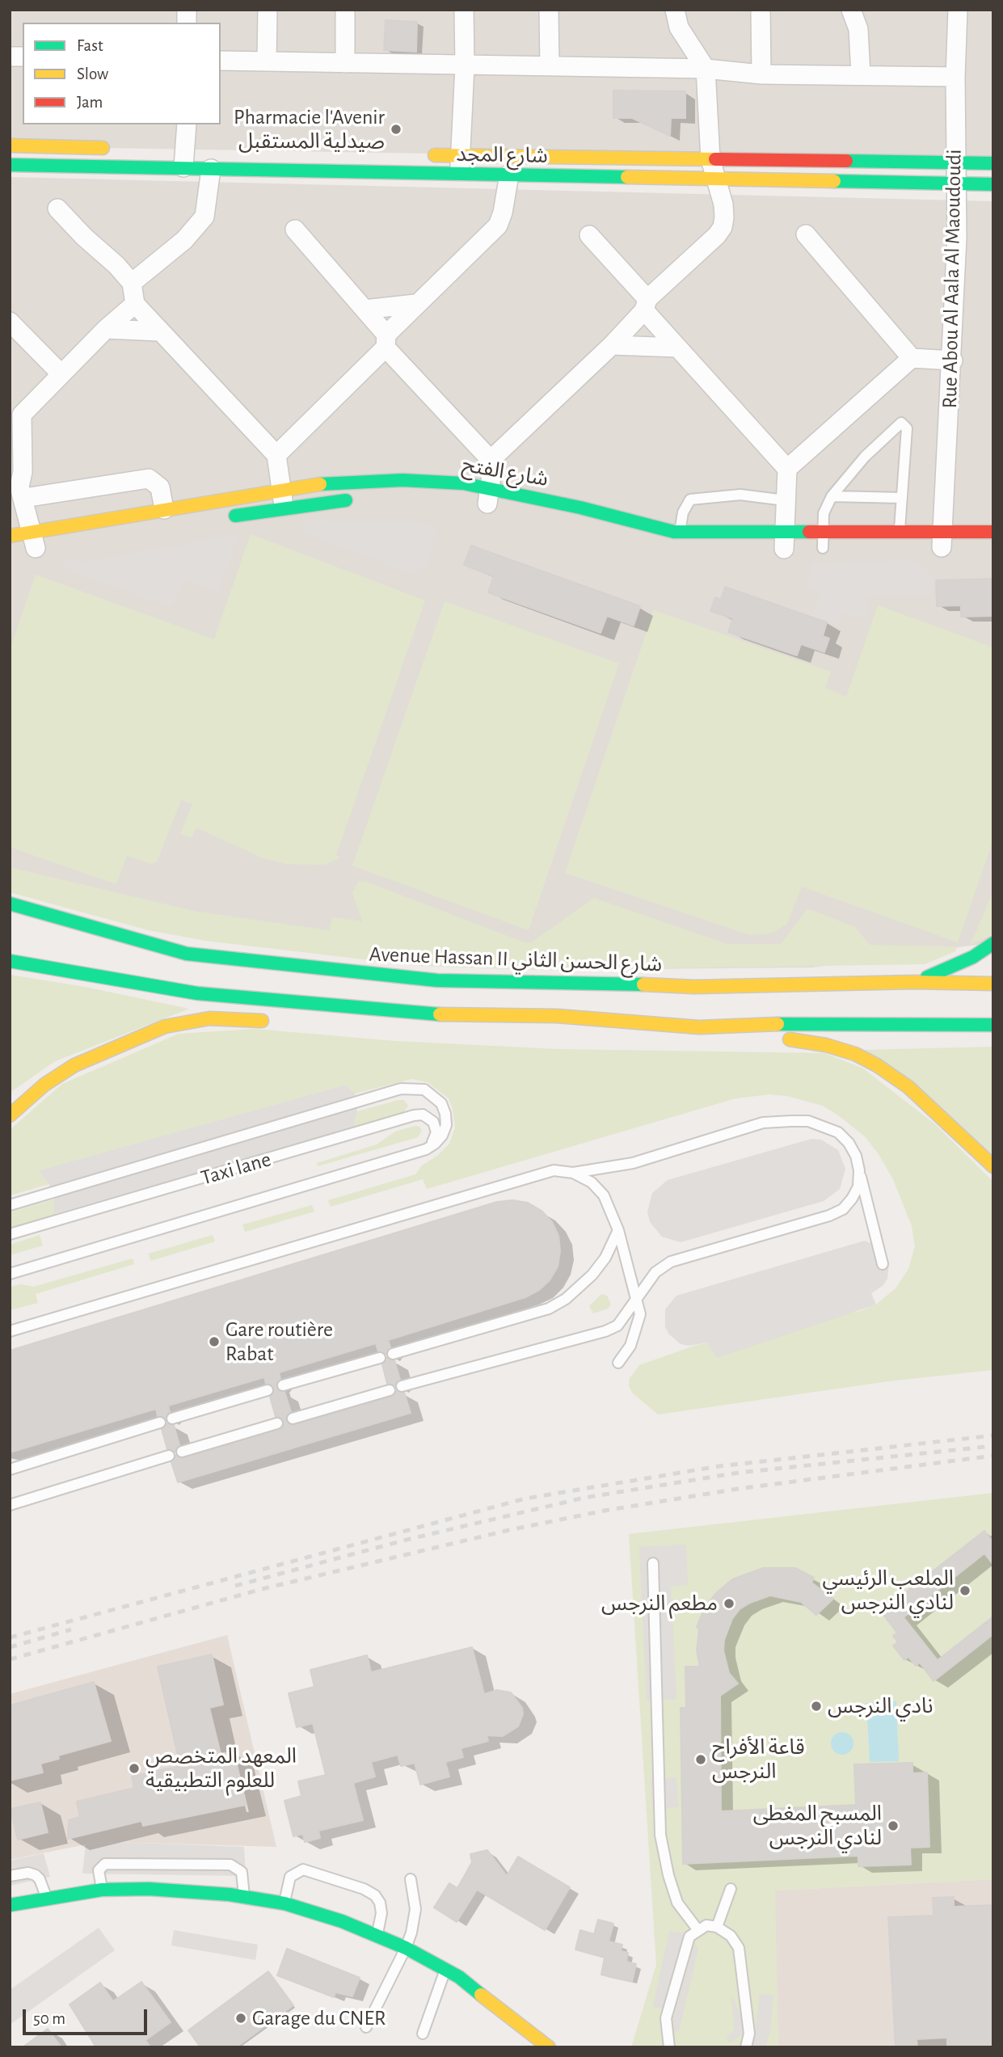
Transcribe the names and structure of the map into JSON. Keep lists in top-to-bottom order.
{
  "streets": {
    "main road": ["شارع المجد", "شارع الفتح", "Avenue Hassan II شارع الحسن الثاني"],
    "street": ["Rue Abou Al Aala Al Maoudoudi"],
    "lane": ["Taxi lane"]
  },
  "crossings": [
    ["شارع المجد", "Rue Abou Al Aala Al Maoudoudi"],
    ["Rue Abou Al Aala Al Maoudoudi", "شارع الفتح"]
  ],
  "places": [
    "Pharmacie l'Avenir صيدلية المستقبل",
    "Gare routière Rabat",
    "الملعب الرئيسي لنادي النرجس",
    "مطعم النرجس",
    "نادي النرجس",
    "قاعة الأفراح النرجس",
    "المعهد المتخصص للعلوم التطبيقية",
    "المسبح المغطى لنادي النرجس",
    "Garage du CNER"
  ],
  "legend": ["Fast", "Slow", "Jam"],
  "scale_bar": "50 m"
}
